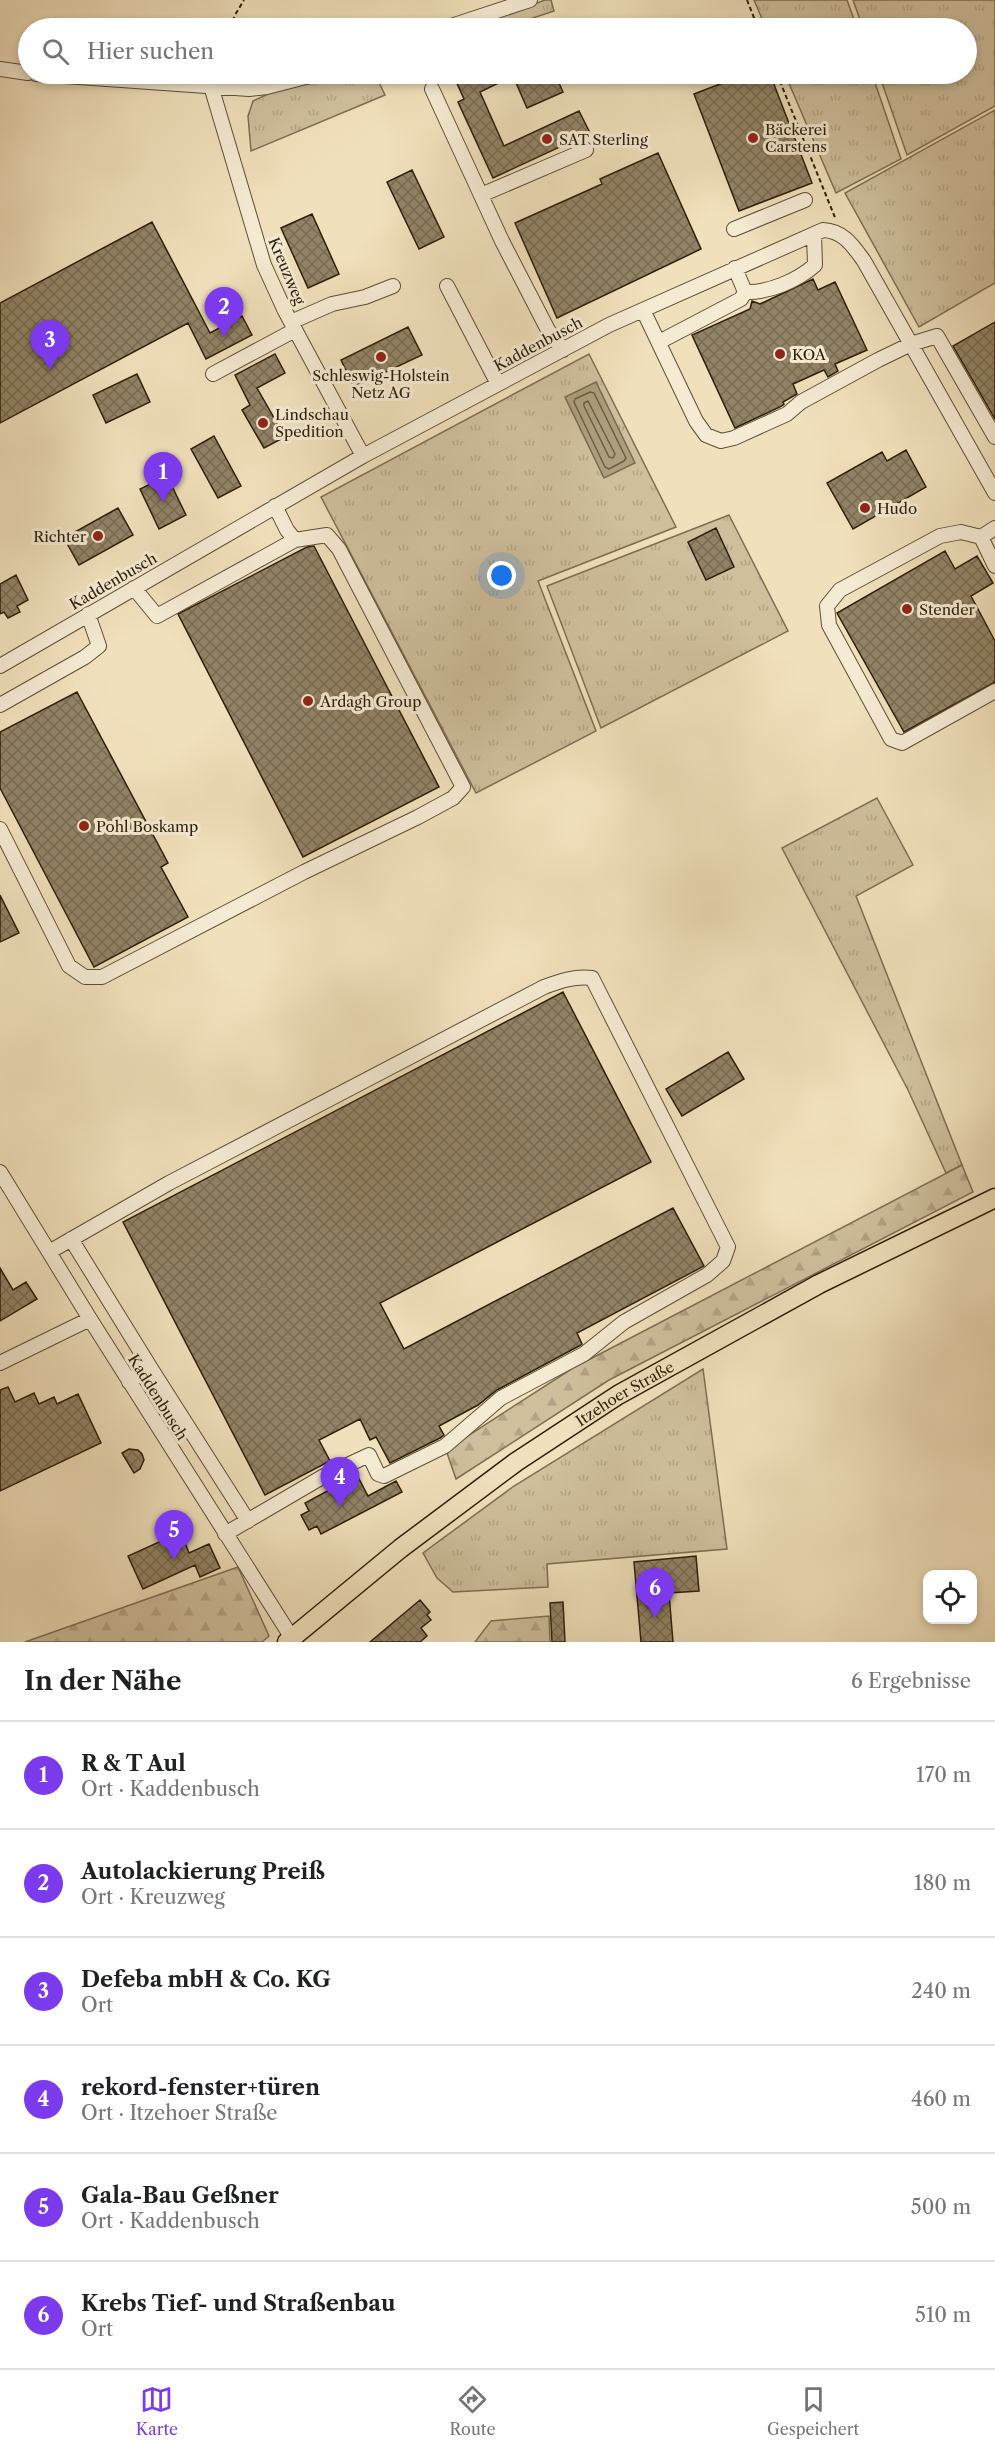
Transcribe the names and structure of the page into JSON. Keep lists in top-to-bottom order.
{
  "streets": {
    "main road": ["Itzehoer Straße"],
    "street": ["Kreuzweg", "Kaddenbusch"]
  },
  "crossings": [
    ["Kreuzweg", "Kaddenbusch"],
    ["Kaddenbusch", "Itzehoer Straße"]
  ],
  "places": [
    "Bäckerei Carstens",
    "SAT Sterling",
    "KOA",
    "Schleswig-Holstein Netz AG",
    "Lindschau Spedition",
    "Hudo",
    "Richter",
    "Stender",
    "Ardagh Group",
    "Pohl Boskamp"
  ],
  "page": {
    "search": "Hier suchen",
    "pins": [
      "2",
      "3",
      "1",
      "4",
      "5",
      "6"
    ],
    "heading": ["In der Nähe", "6 Ergebnisse"],
    "list": [
      {
        "mark": "1",
        "name": "R & T Aul",
        "note": "Ort · Kaddenbusch",
        "value": "170 m"
      },
      {
        "mark": "2",
        "name": "Autolackierung Preiß",
        "note": "Ort · Kreuzweg",
        "value": "180 m"
      },
      {
        "mark": "3",
        "name": "Defeba mbH & Co. KG",
        "note": "Ort",
        "value": "240 m"
      },
      {
        "mark": "4",
        "name": "rekord-fenster+türen",
        "note": "Ort · Itzehoer Straße",
        "value": "460 m"
      },
      {
        "mark": "5",
        "name": "Gala-Bau Geßner",
        "note": "Ort · Kaddenbusch",
        "value": "500 m"
      },
      {
        "mark": "6",
        "name": "Krebs Tief- und Straßenbau",
        "note": "Ort",
        "value": "510 m"
      }
    ],
    "nav": ["Karte", "Route", "Gespeichert"]
  }
}
